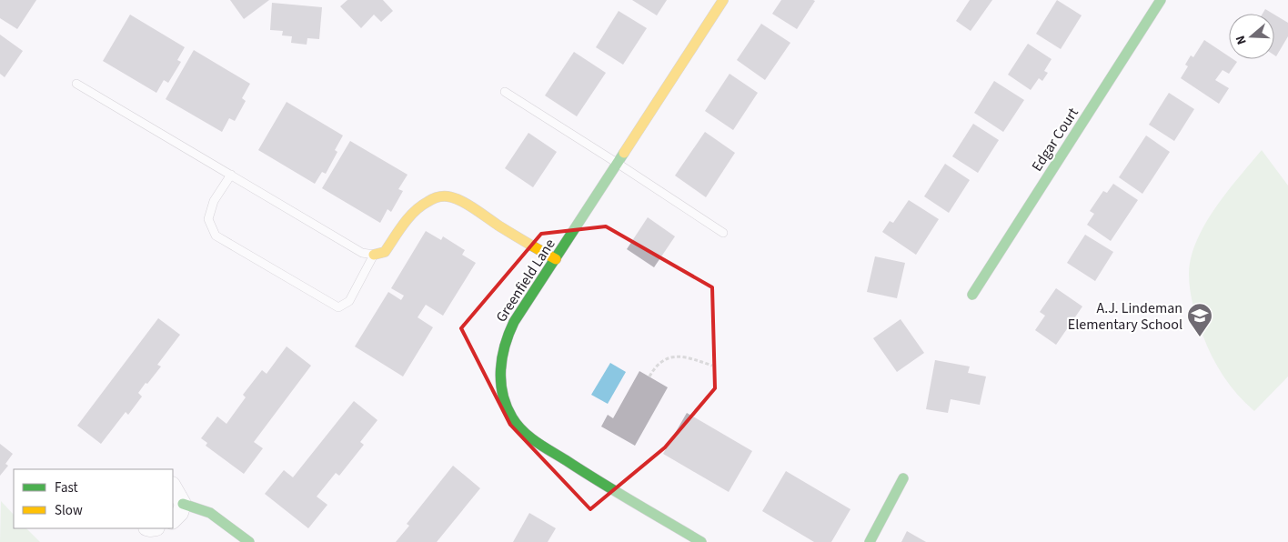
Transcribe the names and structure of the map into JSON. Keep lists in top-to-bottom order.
{
  "streets": {
    "street": ["Edgar Court", "Greenfield Lane"]
  },
  "places": {
    "school or university": ["A.J. Lindeman Elementary School"]
  },
  "legend": ["Fast", "Slow"],
  "north": "left"
}
